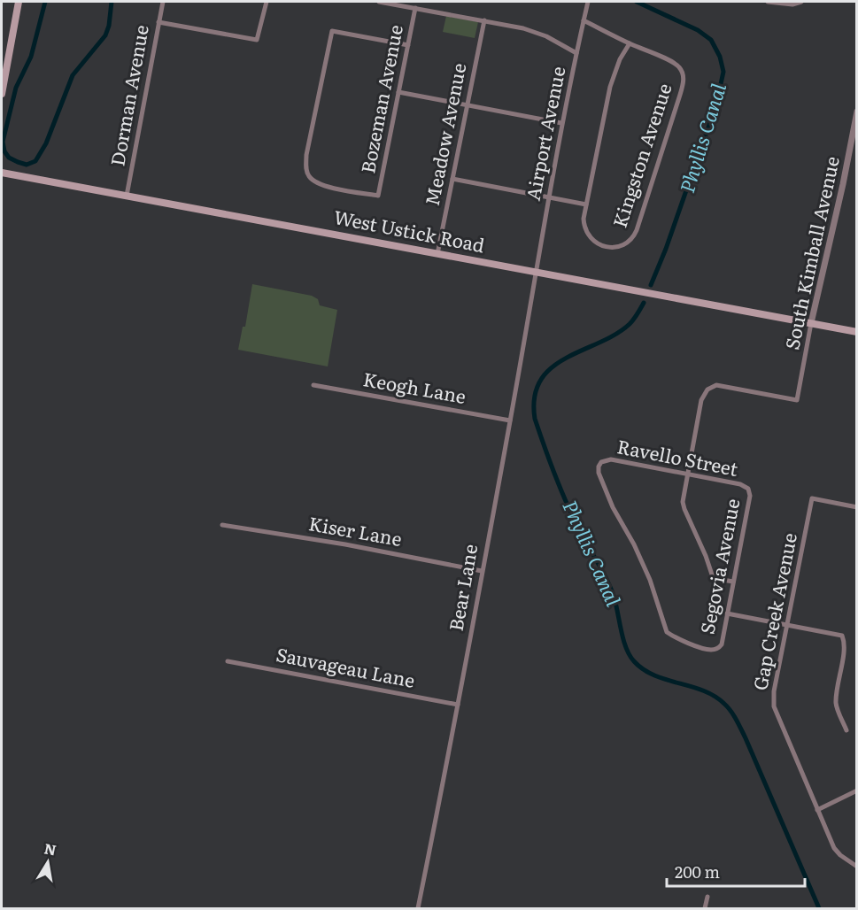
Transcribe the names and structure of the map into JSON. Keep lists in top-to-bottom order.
{
  "streets": {
    "main road": ["West Ustick Road"],
    "street": [
      "Dorman Avenue",
      "Bozeman Avenue",
      "Airport Avenue",
      "Meadow Avenue",
      "Kingston Avenue",
      "South Kimball Avenue",
      "Keogh Lane",
      "Ravello Street",
      "Kiser Lane",
      "Segovia Avenue",
      "Bear Lane",
      "Gap Creek Avenue",
      "Sauvageau Lane"
    ]
  },
  "crossings": [
    ["Dorman Avenue", "West Ustick Road"],
    ["Airport Avenue", "West Ustick Road"],
    ["Airport Avenue", "Bear Lane"],
    ["Meadow Avenue", "West Ustick Road"],
    ["West Ustick Road", "South Kimball Avenue"],
    ["West Ustick Road", "Bear Lane"],
    ["South Kimball Avenue", "Ravello Street"],
    ["Keogh Lane", "Bear Lane"],
    ["Ravello Street", "Segovia Avenue"],
    ["Kiser Lane", "Bear Lane"],
    ["Bear Lane", "Sauvageau Lane"]
  ],
  "water": ["Phyllis Canal"],
  "scale_bar": "200 m",
  "north": "top"
}
